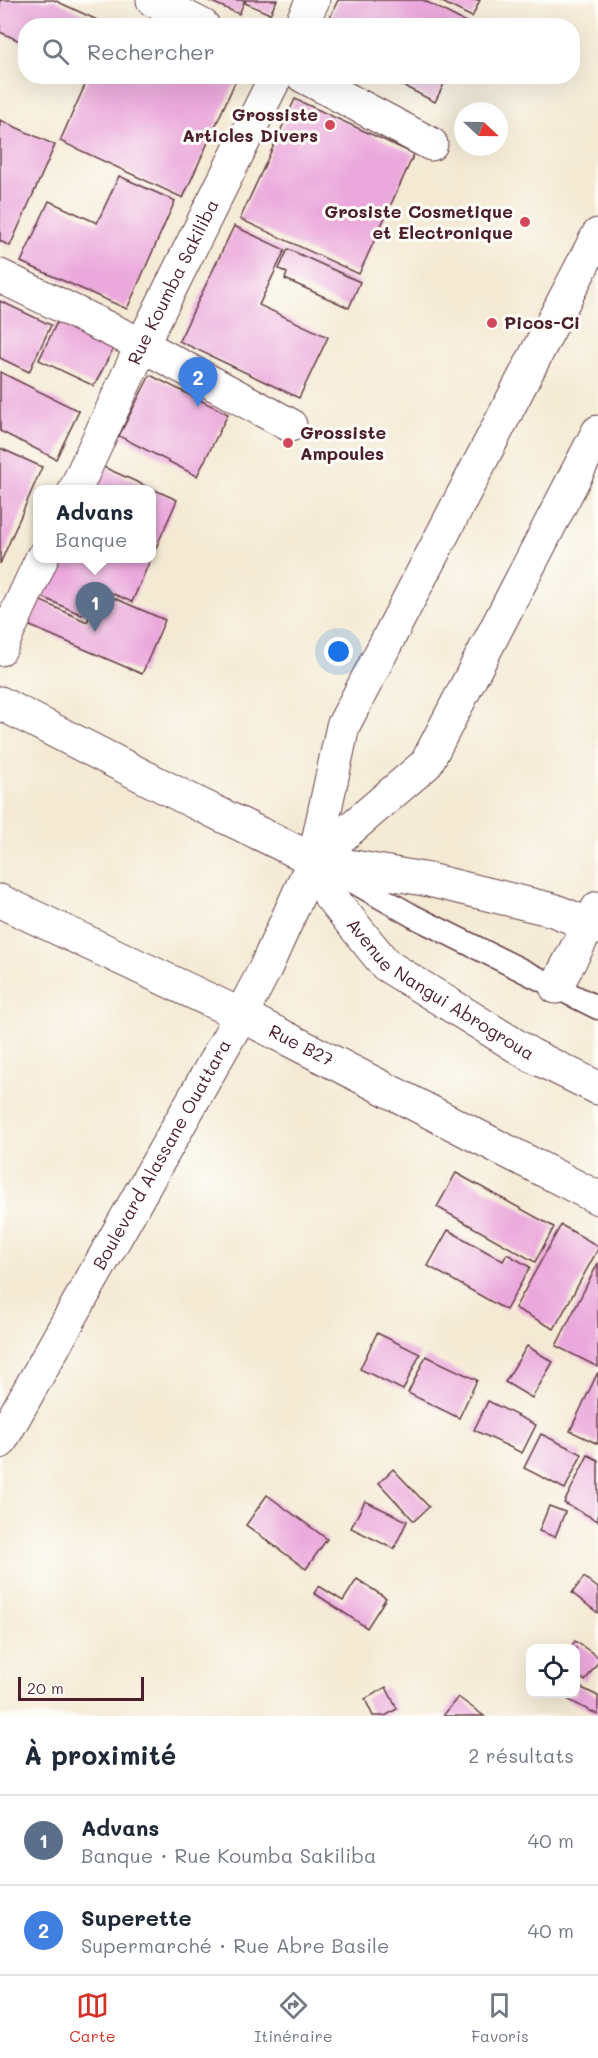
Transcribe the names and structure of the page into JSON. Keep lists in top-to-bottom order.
{
  "streets": {
    "main road": [
      "Rue Koumba Sakiliba",
      "Avenue Nangui Abrogroua",
      "Rue B27",
      "Boulevard Alassane Ouattara"
    ]
  },
  "crossings": [
    ["Avenue Nangui Abrogroua", "Boulevard Alassane Ouattara"],
    ["Rue B27", "Boulevard Alassane Ouattara"]
  ],
  "places": [
    "Grossiste Articles Divers",
    "Grosiste Cosmetique et Electronique",
    "Picos-Ci",
    "Grossiste Ampoules"
  ],
  "scale_bar": "20 m",
  "north": "right",
  "page": {
    "search": "Rechercher",
    "pins": ["2", "1"],
    "popup": ["Advans", "Banque"],
    "scale": "20 m",
    "heading": ["À proximité", "2 résultats"],
    "list": [
      {
        "mark": "1",
        "name": "Advans",
        "note": "Banque · Rue Koumba Sakiliba",
        "value": "40 m"
      },
      {
        "mark": "2",
        "name": "Superette",
        "note": "Supermarché · Rue Abre Basile",
        "value": "40 m"
      }
    ],
    "nav": ["Carte", "Itinéraire", "Favoris"]
  }
}
